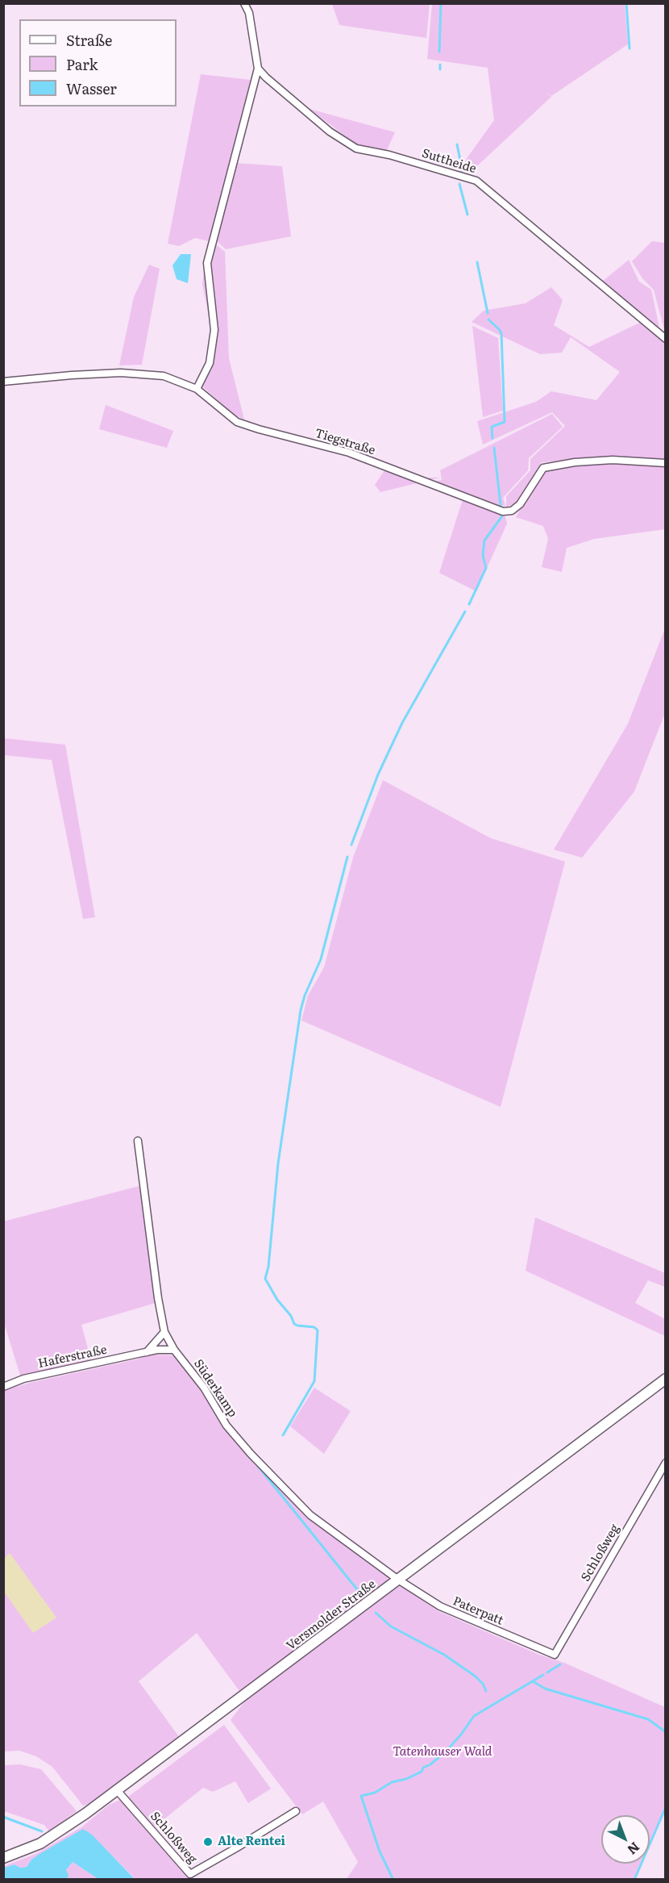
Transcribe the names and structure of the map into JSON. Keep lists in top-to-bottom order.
{
  "streets": {
    "main road": ["Versmolder Straße"],
    "street": [
      "Suttheide",
      "Tiegstraße",
      "Haferstraße",
      "Süderkamp",
      "Schloßweg",
      "Paterpatt"
    ]
  },
  "crossings": [
    ["Haferstraße", "Süderkamp"],
    ["Süderkamp", "Paterpatt"],
    ["Süderkamp", "Versmolder Straße"],
    ["Schloßweg", "Paterpatt"],
    ["Schloßweg", "Versmolder Straße"],
    ["Paterpatt", "Versmolder Straße"]
  ],
  "parks": ["Tatenhauser Wald"],
  "places": ["Alte Rentei"],
  "legend": ["Straße", "Park", "Wasser"],
  "north": "bottom right"
}
